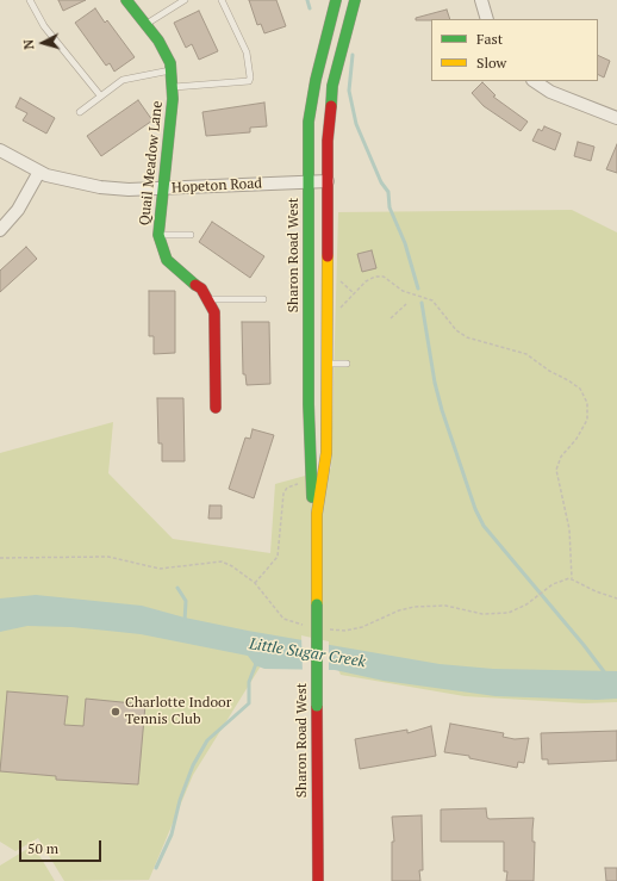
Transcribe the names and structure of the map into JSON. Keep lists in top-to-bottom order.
{
  "streets": {
    "main road": ["Quail Meadow Lane", "Sharon Road West"],
    "street": ["Hopeton Road"]
  },
  "crossings": [
    ["Quail Meadow Lane", "Hopeton Road"],
    ["Hopeton Road", "Sharon Road West"]
  ],
  "water": ["Little Sugar Creek"],
  "places": ["Charlotte Indoor Tennis Club"],
  "legend": ["Fast", "Slow"],
  "scale_bar": "50 m",
  "north": "left"
}
